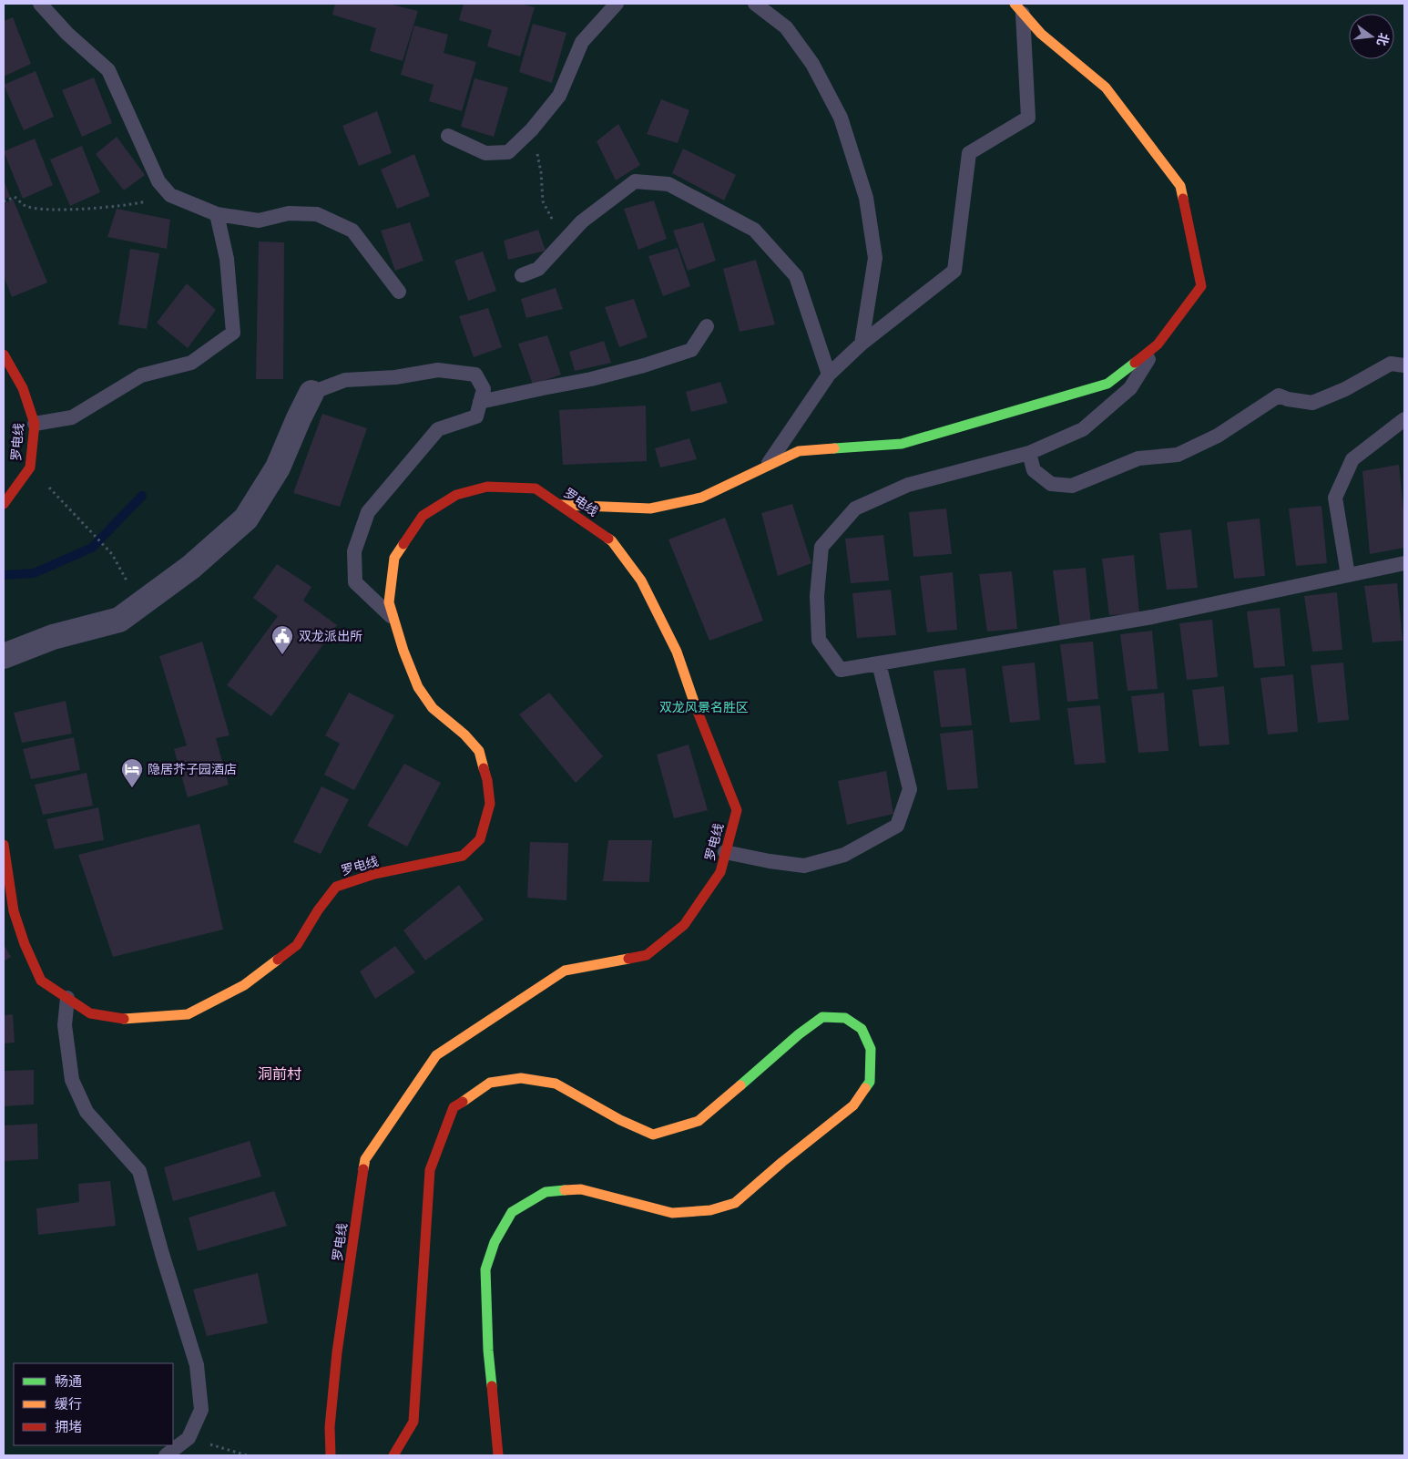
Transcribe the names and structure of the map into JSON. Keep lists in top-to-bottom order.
{
  "streets": {
    "street": ["罗电线"]
  },
  "districts": ["洞前村"],
  "parks": ["双龙风景名胜区"],
  "places": {
    "public building": ["双龙派出所"],
    "hotel": ["隐居芥子园酒店"]
  },
  "legend": ["畅通", "缓行", "拥堵"],
  "north": "right"
}
